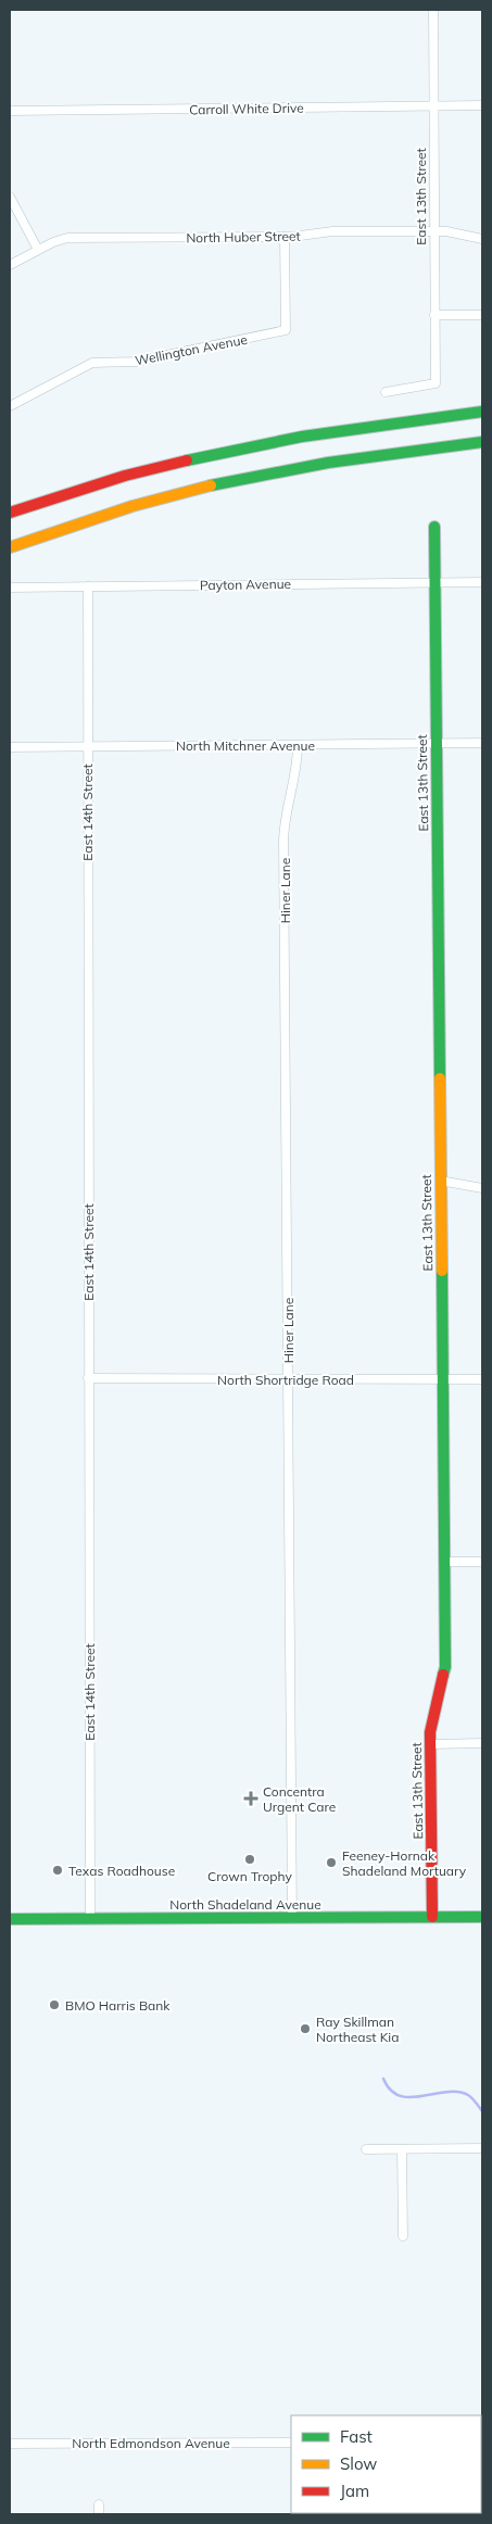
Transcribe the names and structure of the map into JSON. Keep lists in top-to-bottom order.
{
  "streets": {
    "main road": ["East 13th Street", "North Shadeland Avenue"],
    "street": [
      "Carroll White Drive",
      "North Huber Street",
      "Wellington Avenue",
      "Payton Avenue",
      "North Mitchner Avenue",
      "East 14th Street",
      "Hiner Lane",
      "North Shortridge Road",
      "North Edmondson Avenue"
    ]
  },
  "crossings": [
    ["Carroll White Drive", "East 13th Street"],
    ["East 13th Street", "North Huber Street"],
    ["East 13th Street", "Payton Avenue"],
    ["East 13th Street", "North Mitchner Avenue"],
    ["East 13th Street", "North Shortridge Road"],
    ["East 13th Street", "North Shadeland Avenue"],
    ["North Huber Street", "Wellington Avenue"],
    ["Payton Avenue", "East 14th Street"],
    ["North Mitchner Avenue", "East 14th Street"],
    ["North Mitchner Avenue", "Hiner Lane"],
    ["East 14th Street", "North Shortridge Road"],
    ["East 14th Street", "North Shadeland Avenue"],
    ["Hiner Lane", "North Shortridge Road"],
    ["Hiner Lane", "North Shadeland Avenue"]
  ],
  "places": {
    "health": ["Concentra Urgent Care"],
    "other": [
      "Crown Trophy",
      "Feeney-Hornak Shadeland Mortuary",
      "Texas Roadhouse",
      "BMO Harris Bank",
      "Ray Skillman Northeast Kia"
    ]
  },
  "legend": ["Fast", "Slow", "Jam"]
}
